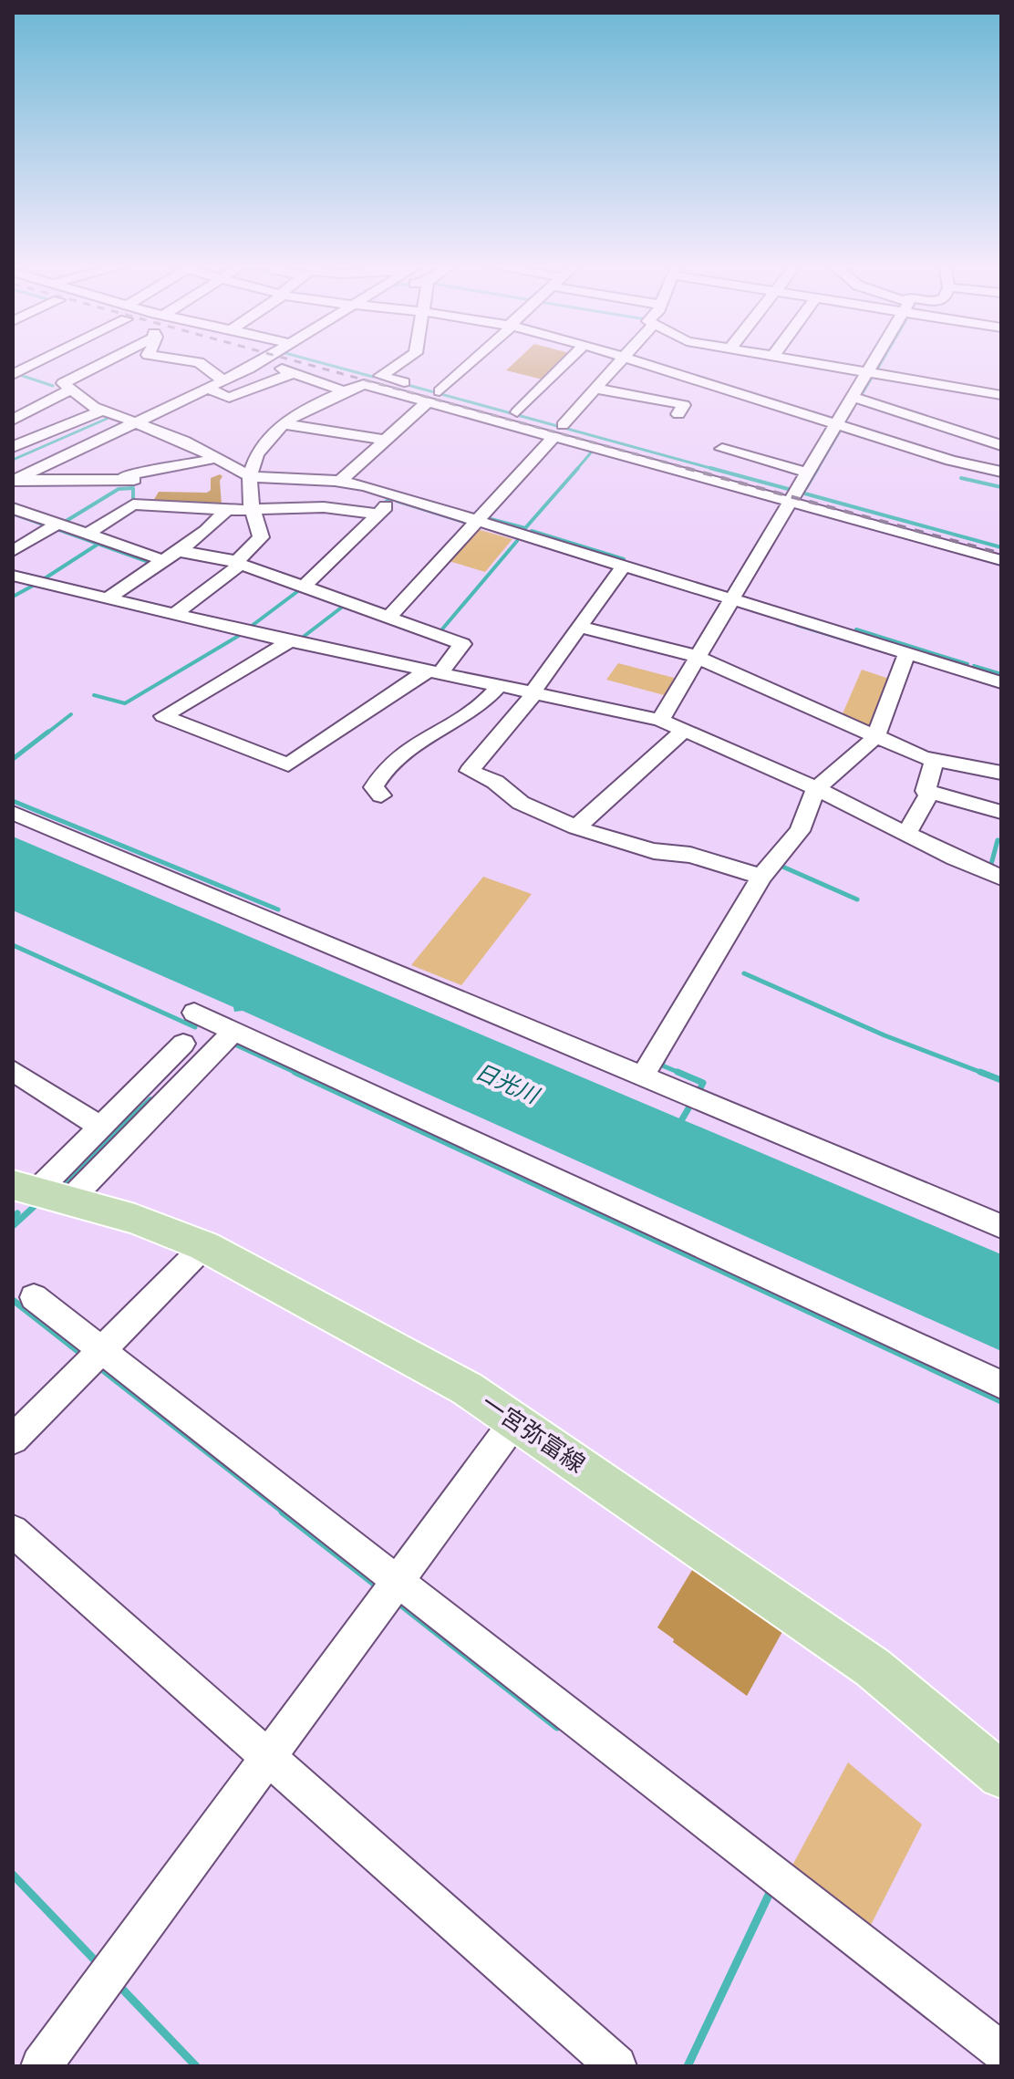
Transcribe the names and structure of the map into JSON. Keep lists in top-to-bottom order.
{
  "streets": {
    "main road": ["一宮弥富線"]
  },
  "water": ["日光川"]
}
